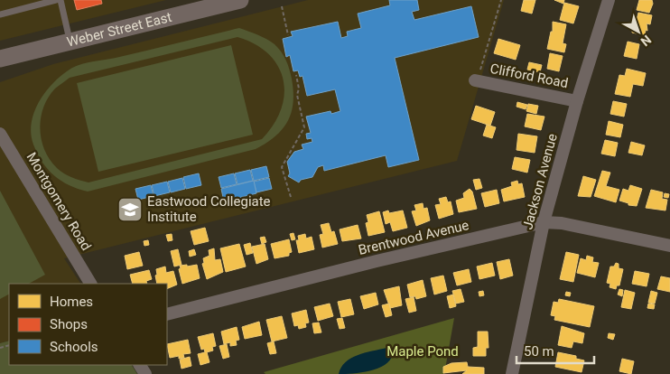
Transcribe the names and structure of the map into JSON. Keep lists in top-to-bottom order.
{
  "streets": {
    "main road": ["Weber Street East"],
    "street": [
      "Clifford Road",
      "Jackson Avenue",
      "Montgomery Road",
      "Brentwood Avenue"
    ]
  },
  "crossings": [
    ["Clifford Road", "Jackson Avenue"],
    ["Jackson Avenue", "Brentwood Avenue"]
  ],
  "parks": ["Maple Pond"],
  "places": {
    "school or university": ["Eastwood Collegiate Institute"]
  },
  "legend": ["Homes", "Shops", "Schools"],
  "scale_bar": "50 m",
  "north": "bottom right"
}
